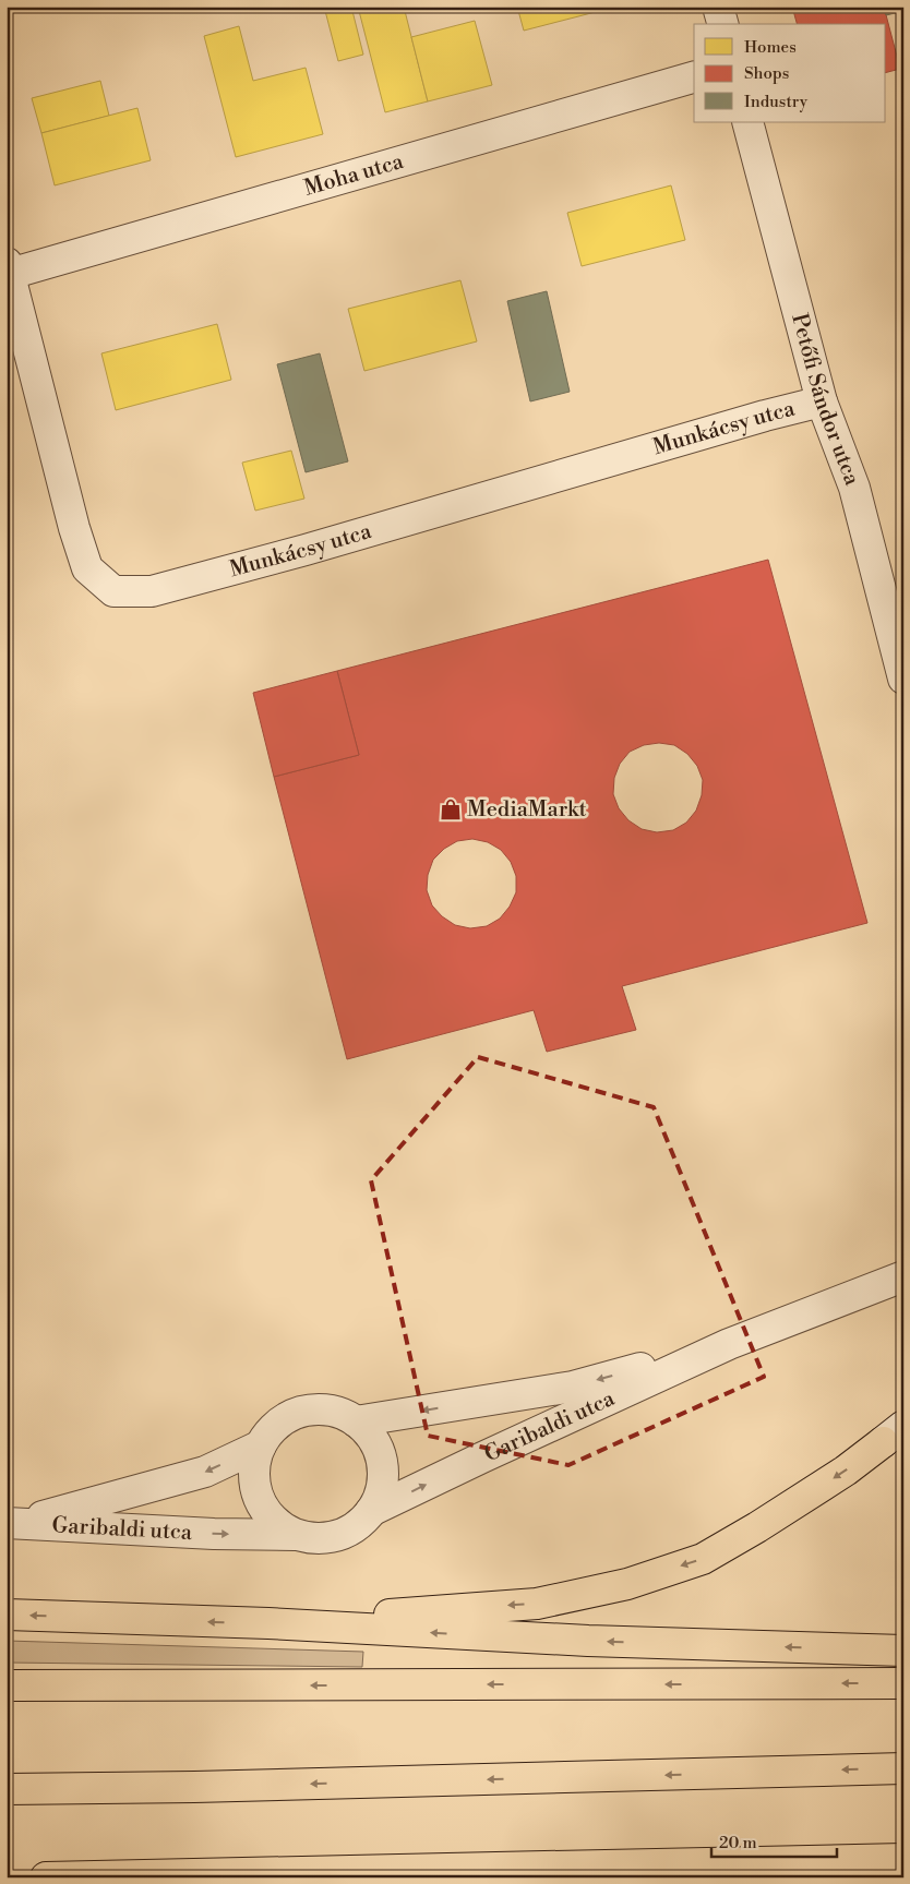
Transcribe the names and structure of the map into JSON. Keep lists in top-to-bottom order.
{
  "streets": {
    "street": [
      "Moha utca",
      "Petőfi Sándor utca",
      "Munkácsy utca",
      "Garibaldi utca"
    ]
  },
  "crossings": [
    ["Moha utca", "Munkácsy utca"],
    ["Petőfi Sándor utca", "Munkácsy utca"]
  ],
  "places": {
    "shop": ["MediaMarkt"]
  },
  "legend": ["Homes", "Shops", "Industry"],
  "scale_bar": "20 m"
}
